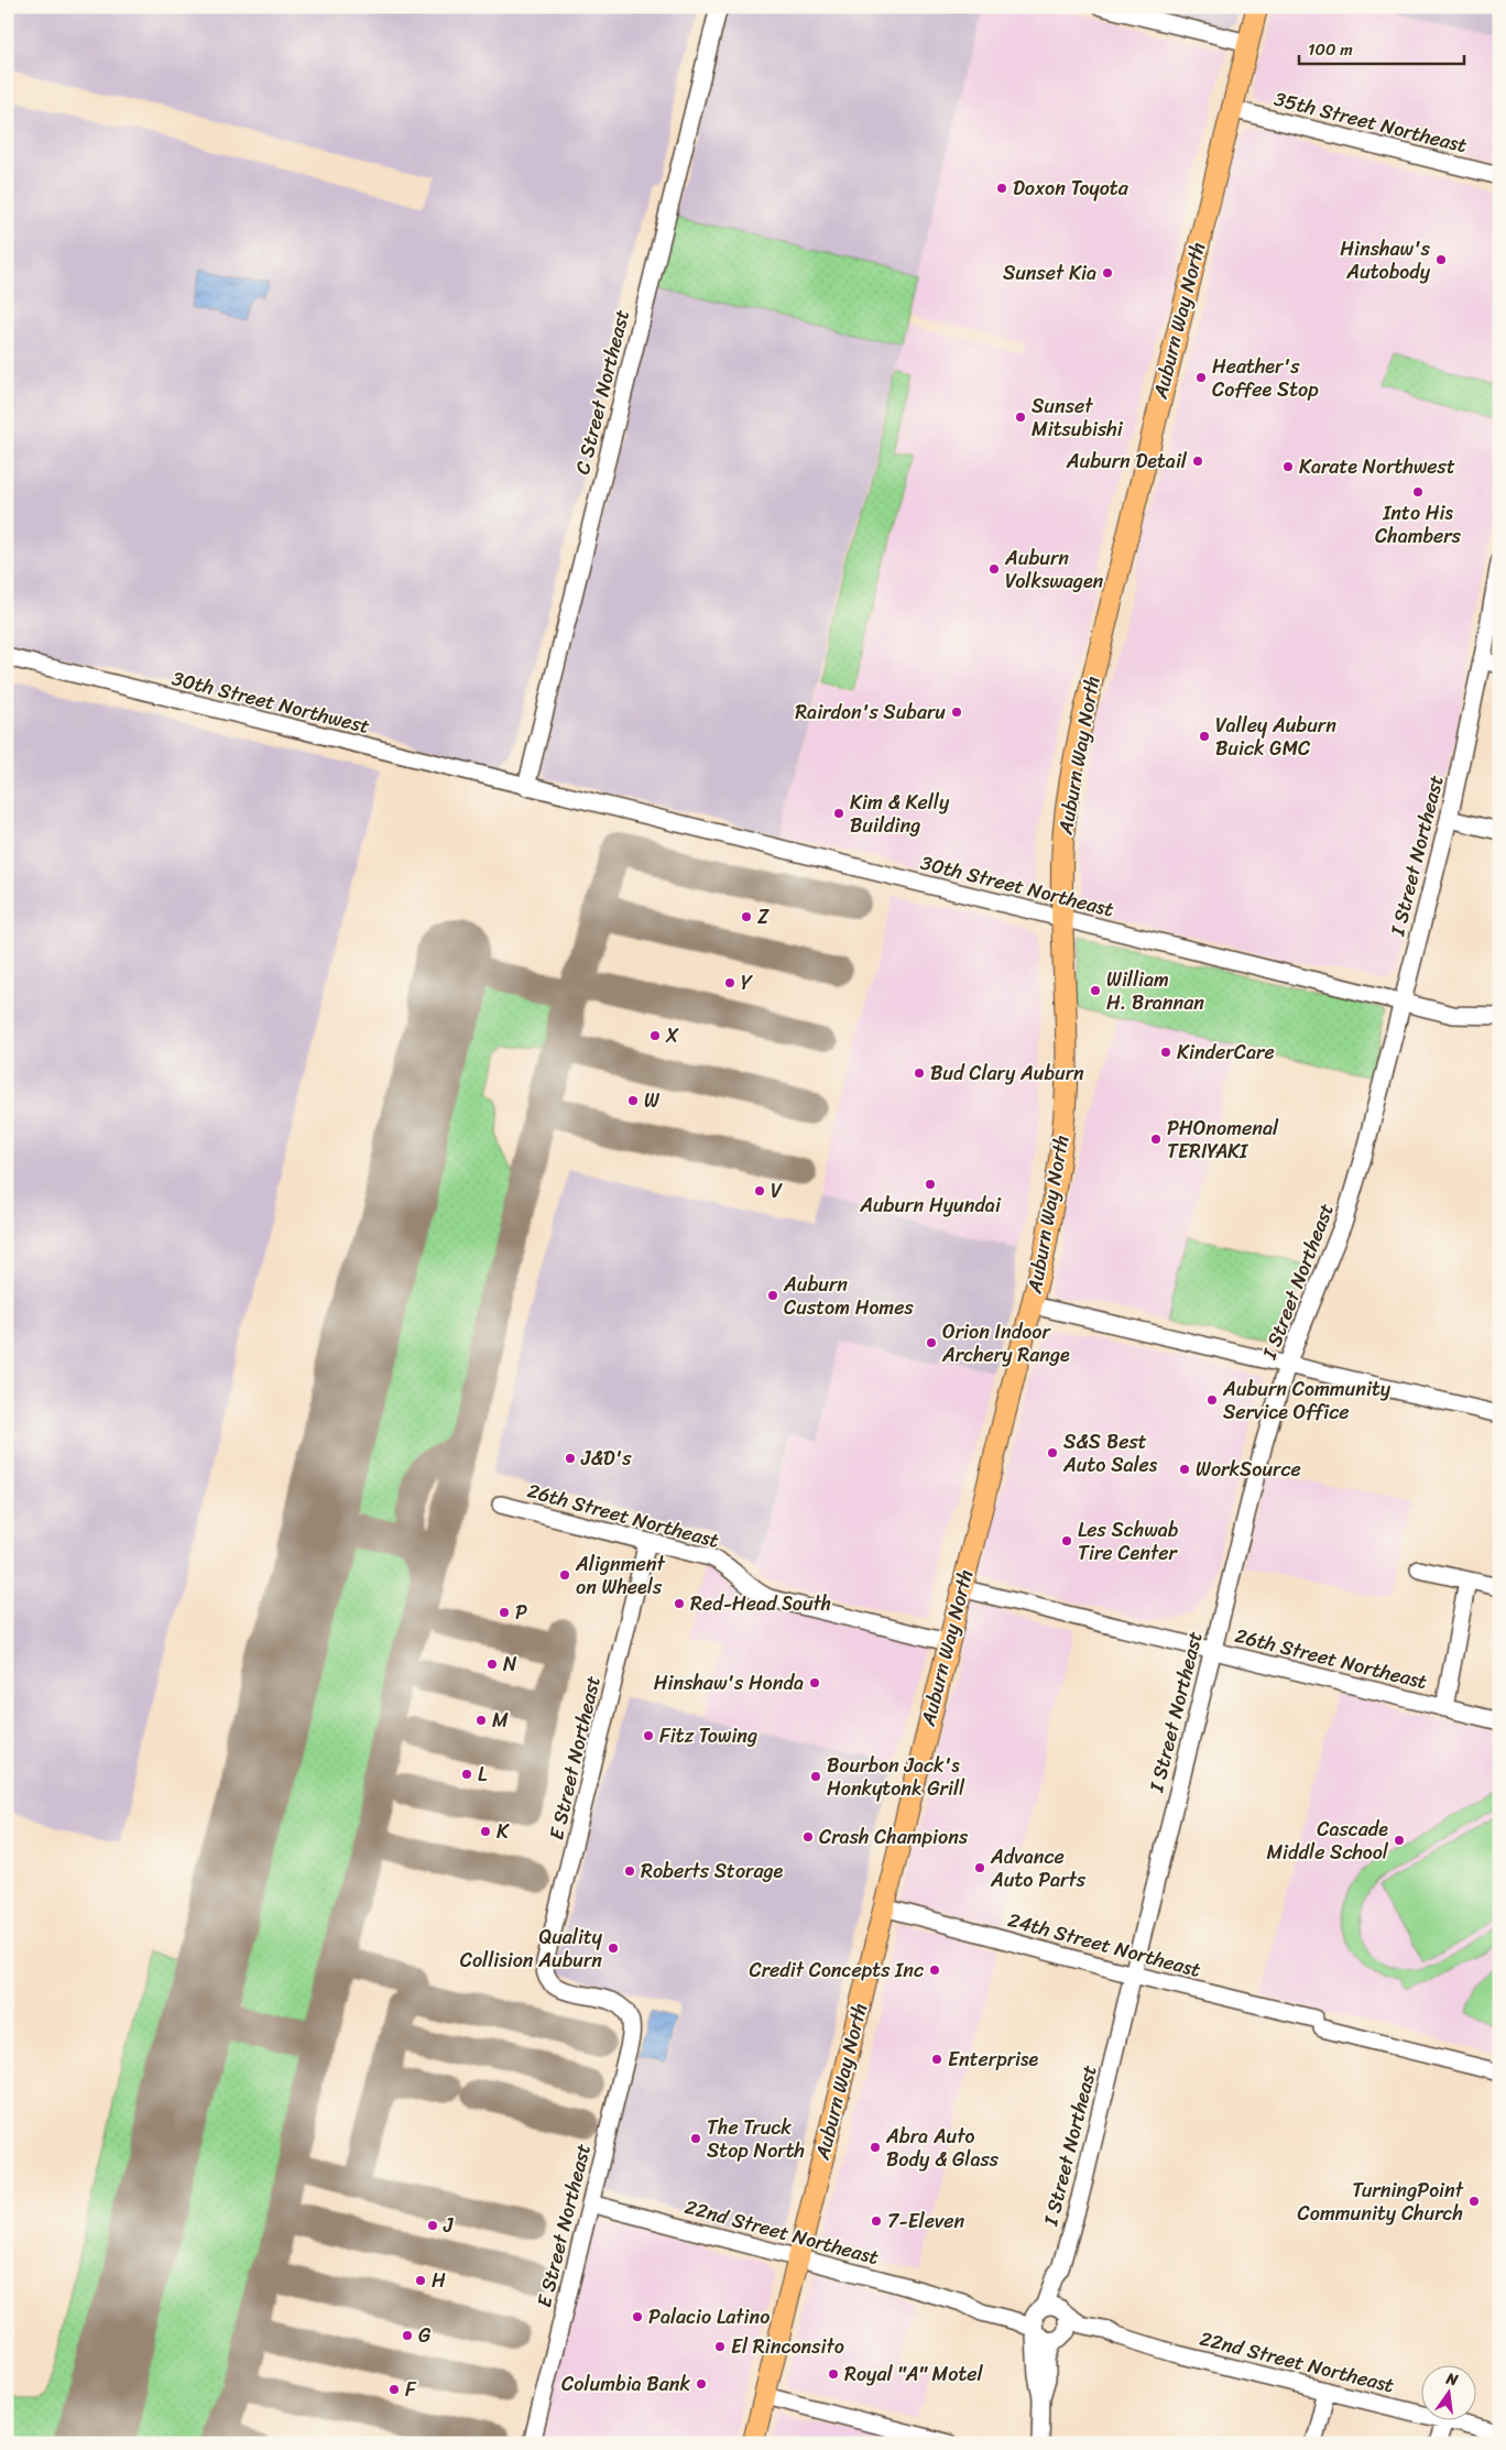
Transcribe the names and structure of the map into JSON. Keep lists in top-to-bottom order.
{
  "streets": {
    "main road": ["Auburn Way North"],
    "street": [
      "35th Street Northeast",
      "C Street Northeast",
      "30th Street Northwest",
      "I Street Northeast",
      "30th Street Northeast",
      "26th Street Northeast",
      "E Street Northeast",
      "24th Street Northeast",
      "22nd Street Northeast"
    ]
  },
  "crossings": [
    ["35th Street Northeast", "Auburn Way North"],
    ["Auburn Way North", "30th Street Northeast"],
    ["Auburn Way North", "26th Street Northeast"],
    ["Auburn Way North", "24th Street Northeast"],
    ["Auburn Way North", "22nd Street Northeast"],
    ["C Street Northeast", "30th Street Northwest"],
    ["C Street Northeast", "30th Street Northeast"],
    ["30th Street Northwest", "30th Street Northeast"],
    ["I Street Northeast", "30th Street Northeast"],
    ["I Street Northeast", "26th Street Northeast"],
    ["I Street Northeast", "24th Street Northeast"],
    ["I Street Northeast", "22nd Street Northeast"],
    ["26th Street Northeast", "E Street Northeast"],
    ["E Street Northeast", "22nd Street Northeast"]
  ],
  "places": [
    "Doxon Toyota",
    "Hinshaw's Autobody",
    "Sunset Kia",
    "Heather's Coffee Stop",
    "Sunset Mitsubishi",
    "Auburn Detail",
    "Karate Northwest",
    "Into His Chambers",
    "Auburn Volkswagen",
    "Rairdon's Subaru",
    "Valley Auburn Buick GMC",
    "Kim & Kelly Building",
    "Z",
    "Y",
    "William H. Brannan",
    "X",
    "KinderCare",
    "Bud Clary Auburn",
    "W",
    "PHOnomenal TERIYAKI",
    "Auburn Hyundai",
    "V",
    "Auburn Custom Homes",
    "Orion Indoor Archery Range",
    "Auburn Community Service Office",
    "S&S Best Auto Sales",
    "J&D's",
    "WorkSource",
    "Les Schwab Tire Center",
    "Alignment on Wheels",
    "Red-Head South",
    "P",
    "N",
    "Hinshaw's Honda",
    "M",
    "Fitz Towing",
    "L",
    "Bourbon Jack's Honkytonk Grill",
    "K",
    "Crash Champions",
    "Cascade Middle School",
    "Advance Auto Parts",
    "Roberts Storage",
    "Quality Collision Auburn",
    "Credit Concepts Inc",
    "Enterprise",
    "The Truck Stop North",
    "Abra Auto Body & Glass",
    "TurningPoint Community Church",
    "7-Eleven",
    "J",
    "H",
    "Palacio Latino",
    "G",
    "El Rinconsito",
    "Royal \"A\" Motel",
    "Columbia Bank",
    "F"
  ],
  "scale_bar": "100 m",
  "north": "top"
}
